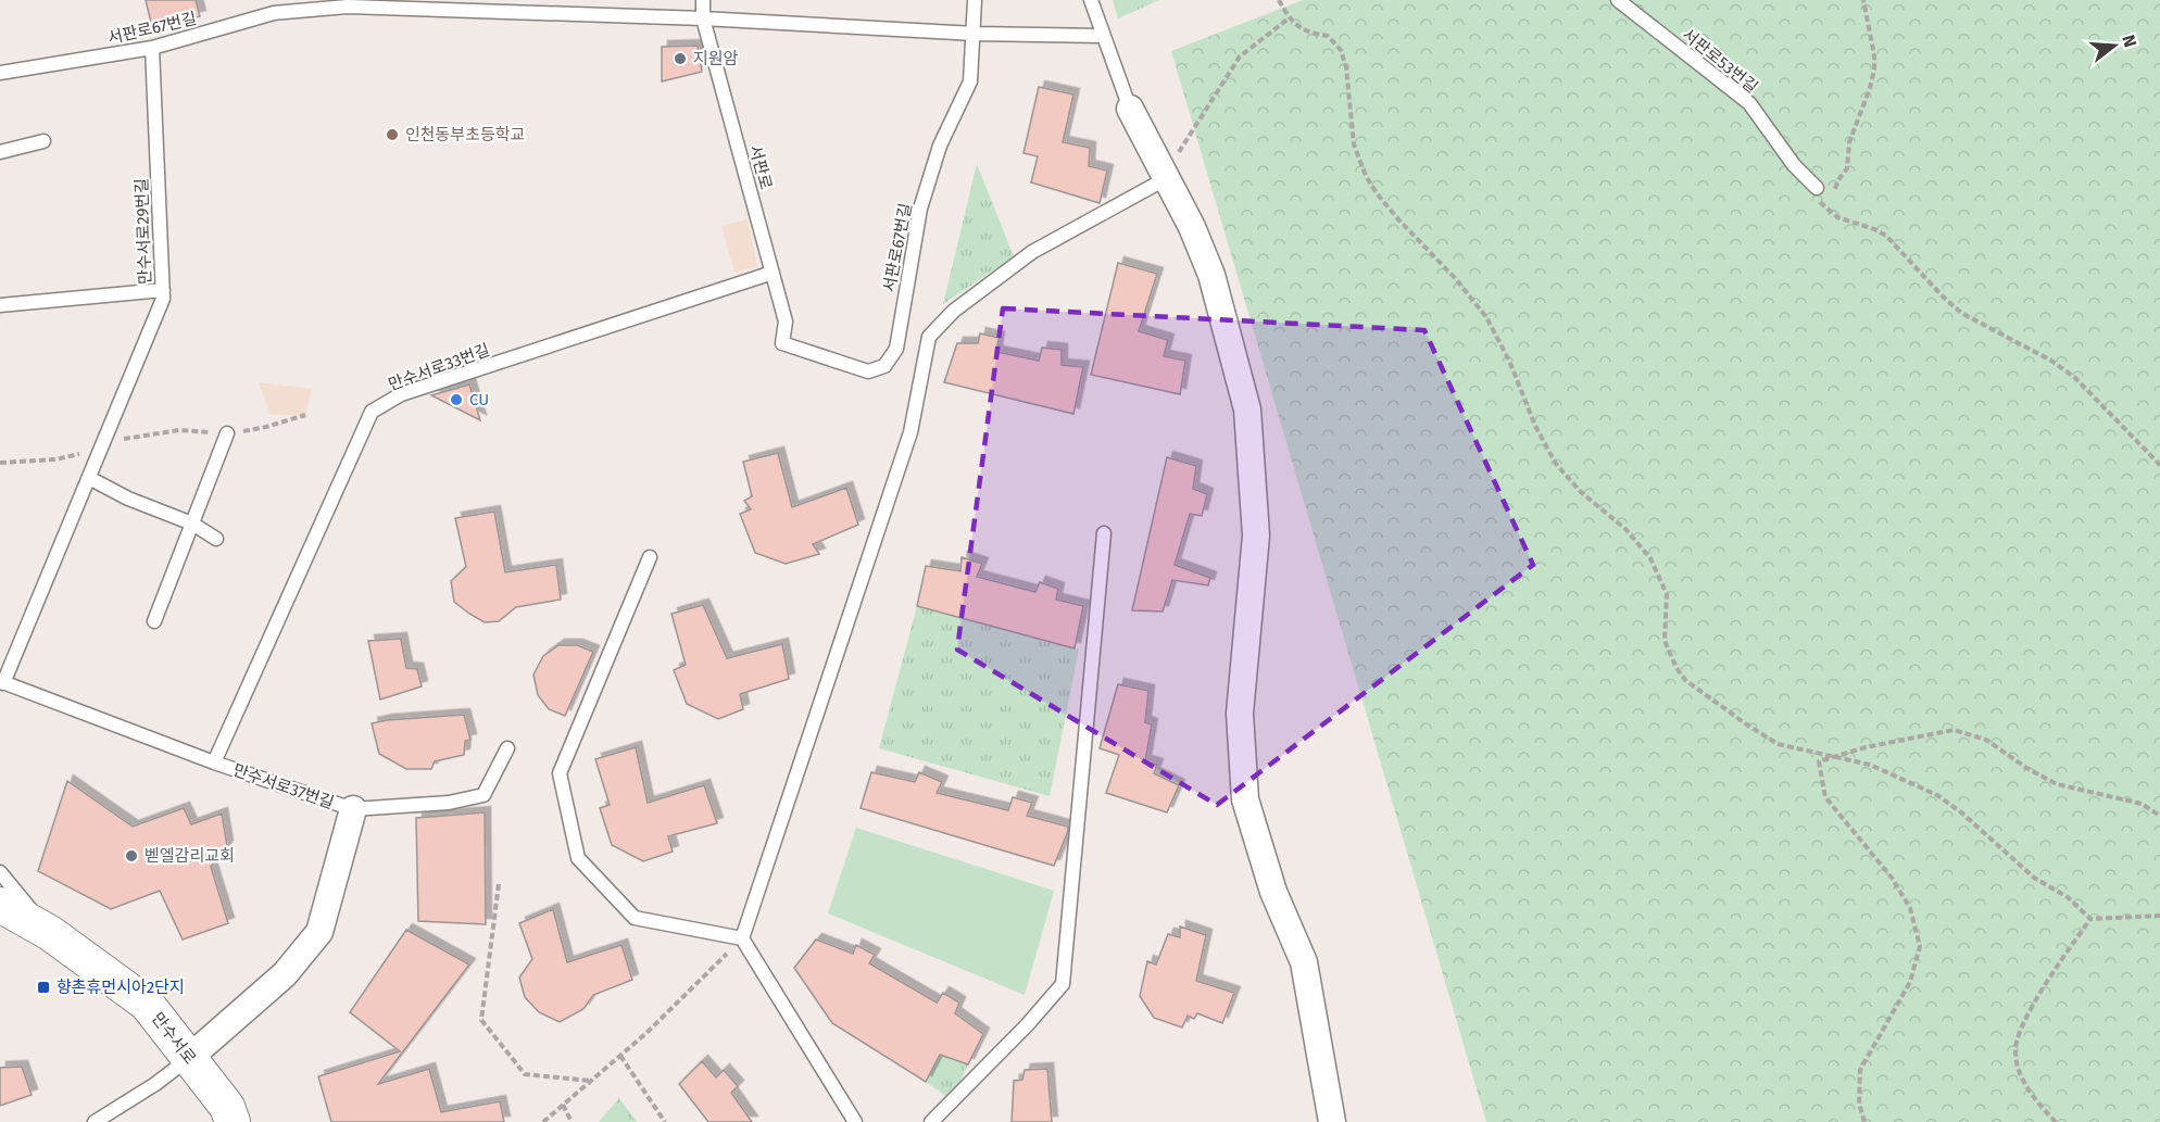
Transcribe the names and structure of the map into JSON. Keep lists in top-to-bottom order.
{
  "streets": {
    "street": ["만수서로37번길", "만수서로"],
    "lane": [
      "서판로67번길",
      "서판로53번길",
      "서판로",
      "만수서로29번길",
      "만수서로33번길"
    ]
  },
  "crossings": [
    ["서판로67번길", "서판로"],
    ["서판로67번길", "만수서로29번길"],
    ["서판로", "만수서로33번길"],
    ["만수서로29번길", "만수서로37번길"],
    ["만수서로33번길", "만수서로37번길"],
    ["만수서로37번길", "만수서로"]
  ],
  "places": {
    "other": [
      "지원암",
      "인천동부초등학교",
      "CU",
      "벧엘감리교회"
    ],
    "transit": ["향촌휴먼시아2단지"]
  },
  "north": "right"
}
